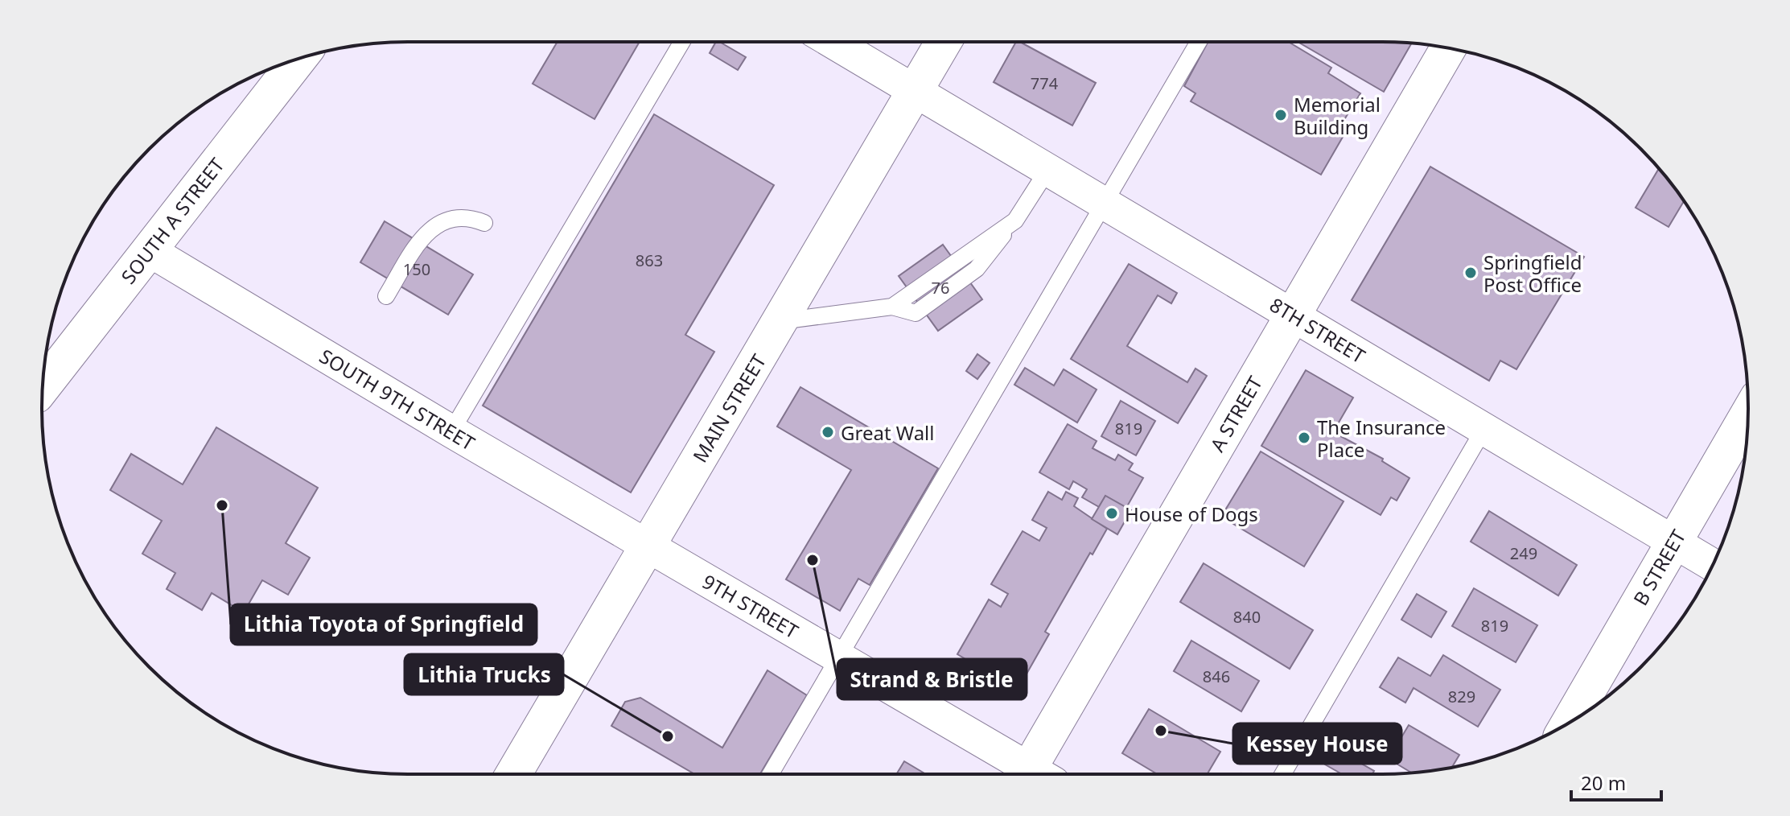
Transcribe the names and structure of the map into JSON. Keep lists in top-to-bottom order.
{
  "streets": {
    "main road": [
      "SOUTH A STREET",
      "MAIN STREET",
      "A STREET",
      "B STREET"
    ],
    "street": ["8TH STREET", "SOUTH 9TH STREET", "9TH STREET"]
  },
  "crossings": [
    ["SOUTH A STREET", "SOUTH 9TH STREET"],
    ["8TH STREET", "MAIN STREET"],
    ["8TH STREET", "A STREET"],
    ["8TH STREET", "B STREET"],
    ["SOUTH 9TH STREET", "MAIN STREET"],
    ["SOUTH 9TH STREET", "9TH STREET"],
    ["MAIN STREET", "9TH STREET"]
  ],
  "places": [
    "Memorial Building",
    "Springfield Post Office",
    "Great Wall",
    "The Insurance Place",
    "Lithia Toyota of Springfield",
    "House of Dogs",
    "Strand & Bristle",
    "Kessey House",
    "Lithia Trucks"
  ],
  "house_numbers": [
    "774",
    "863",
    "150",
    "76",
    "819",
    "249",
    "840",
    "819",
    "846",
    "829"
  ],
  "scale_bar": "20 m"
}
